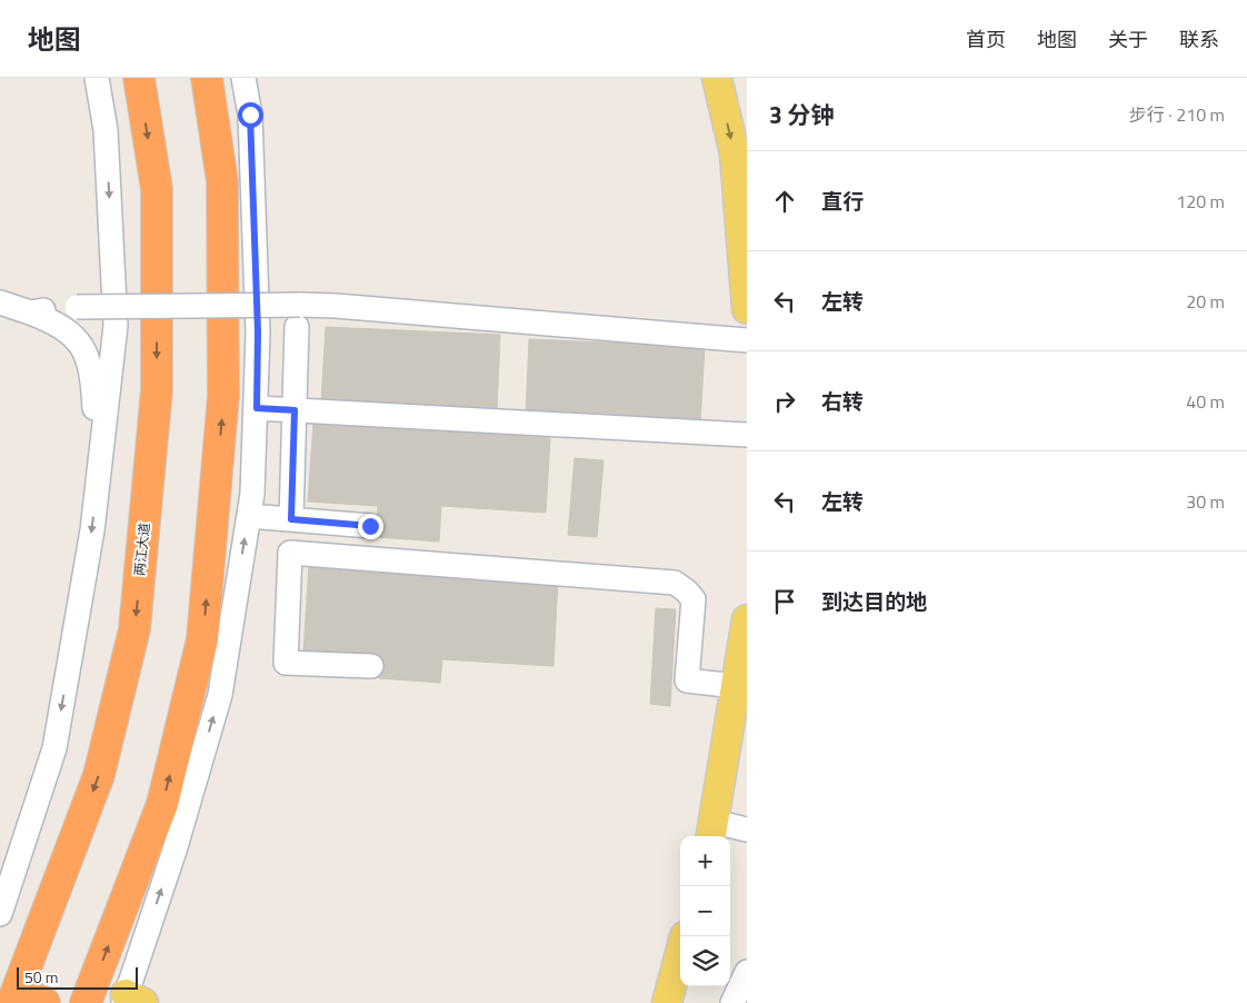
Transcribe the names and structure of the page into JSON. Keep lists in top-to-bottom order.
{
  "streets": {
    "highway": ["两江大道"]
  },
  "scale_bar": "50 m",
  "page": {
    "header": "地图",
    "nav": [
      "首页",
      "地图",
      "关于",
      "联系"
    ],
    "heading": ["3 分钟", "步行 · 210 m"],
    "list": [
      ["直行", "120 m"],
      ["左转", "20 m"],
      ["右转", "40 m"],
      ["左转", "30 m"],
      "到达目的地"
    ],
    "map_buttons": ["+", "−"],
    "scale": "50 m"
  }
}
